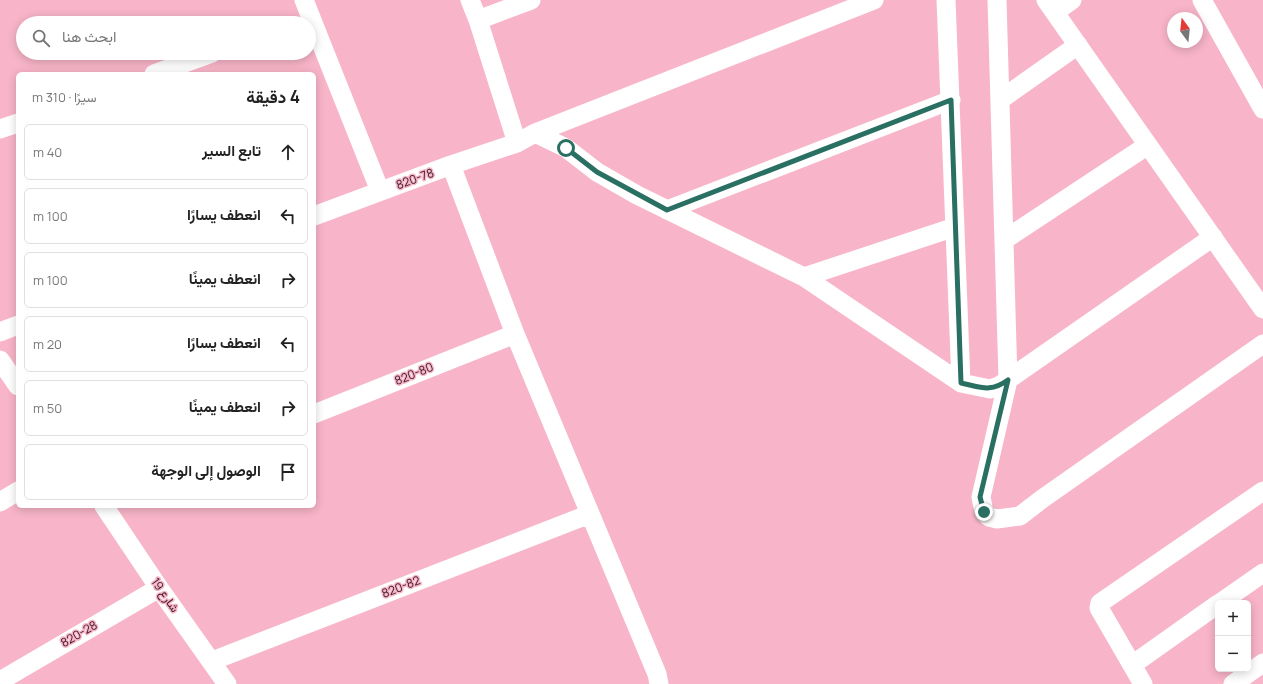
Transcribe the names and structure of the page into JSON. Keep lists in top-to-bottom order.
{
  "streets": {
    "street": [
      "820-78",
      "820-80",
      "820-82",
      "شارع 19",
      "820-28"
    ]
  },
  "crossings": [
    ["820-82", "شارع 19"],
    ["شارع 19", "820-28"]
  ],
  "north": "top",
  "page": {
    "search": "ابحث هنا",
    "heading": ["4 دقيقة", "سيرًا · 310 m"],
    "list": [
      ["تابع السير", "40 m"],
      ["انعطف يسارًا", "100 m"],
      ["انعطف يمينًا", "100 m"],
      ["انعطف يسارًا", "20 m"],
      ["انعطف يمينًا", "50 m"],
      "الوصول إلى الوجهة"
    ],
    "map_buttons": ["+", "−"]
  }
}
